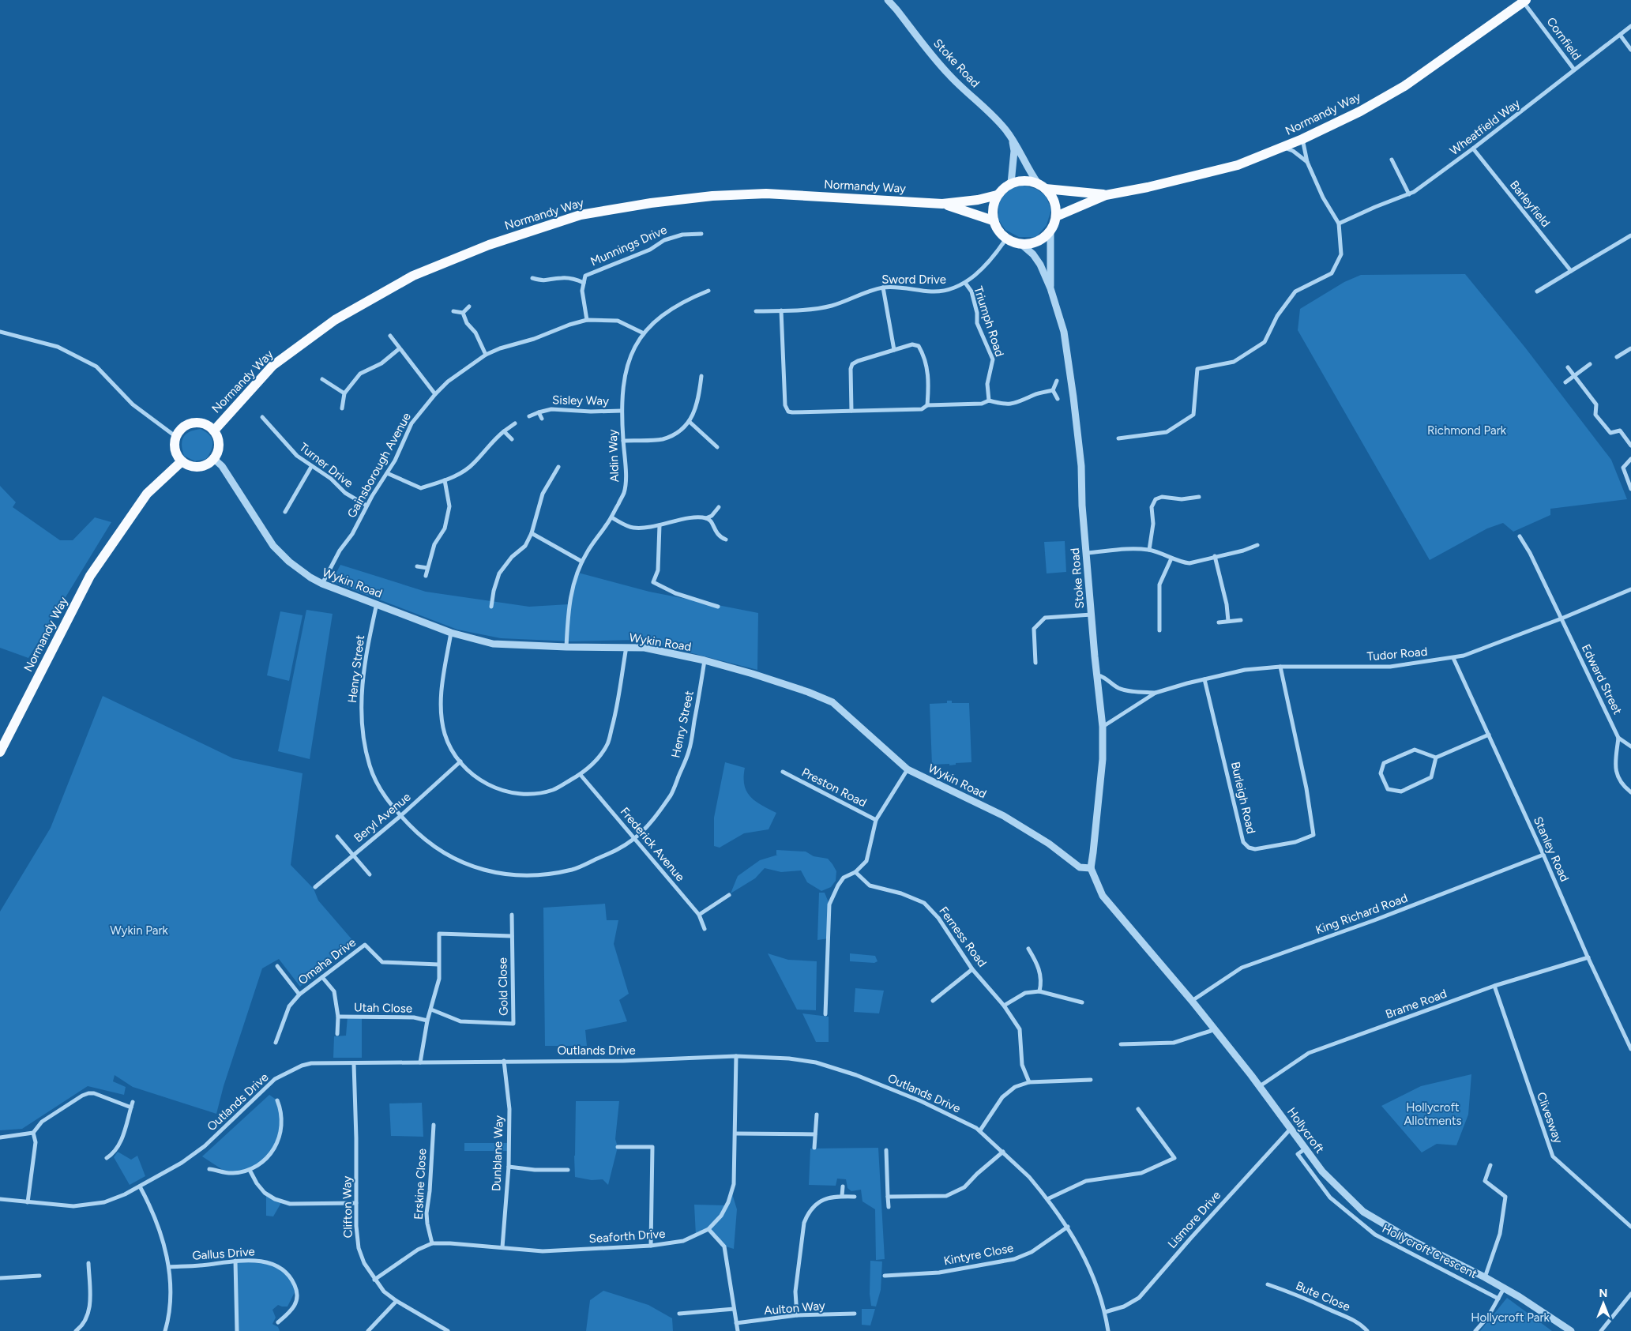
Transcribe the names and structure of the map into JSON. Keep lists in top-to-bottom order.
{
  "streets": {
    "main road": ["Normandy Way"],
    "street": [
      "Cornfield",
      "Stoke Road",
      "Wheatfield Way",
      "Barleyfield",
      "Munnings Drive",
      "Sword Drive",
      "Triumph Road",
      "Sisley Way",
      "Aldin Way",
      "Turner Drive",
      "Gainsborough Avenue",
      "Wykin Road",
      "Tudor Road",
      "Henry Street",
      "Edward Street",
      "Preston Road",
      "Burleigh Road",
      "Beryl Avenue",
      "Frederick Avenue",
      "Stanley Road",
      "King Richard Road",
      "Ferness Road",
      "Omaha Drive",
      "Gold Close",
      "Brame Road",
      "Utah Close",
      "Outlands Drive",
      "Clivesway",
      "Hollycroft",
      "Dunblane Way",
      "Erskine Close",
      "Clifton Way",
      "Lismore Drive",
      "Seaforth Drive",
      "Hollycroft Crescent",
      "Gallus Drive",
      "Kintyre Close",
      "Bute Close",
      "Aulton Way"
    ]
  },
  "crossings": [
    ["Cornfield", "Normandy Way"],
    ["Cornfield", "Wheatfield Way"],
    ["Stoke Road", "Normandy Way"],
    ["Stoke Road", "Sword Drive"],
    ["Stoke Road", "Wykin Road"],
    ["Stoke Road", "Tudor Road"],
    ["Stoke Road", "Hollycroft"],
    ["Normandy Way", "Sword Drive"],
    ["Normandy Way", "Wykin Road"],
    ["Wheatfield Way", "Barleyfield"],
    ["Munnings Drive", "Gainsborough Avenue"],
    ["Sword Drive", "Triumph Road"],
    ["Sisley Way", "Aldin Way"],
    ["Aldin Way", "Gainsborough Avenue"],
    ["Aldin Way", "Wykin Road"],
    ["Turner Drive", "Gainsborough Avenue"],
    ["Gainsborough Avenue", "Wykin Road"],
    ["Wykin Road", "Henry Street"],
    ["Wykin Road", "Hollycroft"],
    ["Tudor Road", "Edward Street"],
    ["Tudor Road", "Burleigh Road"],
    ["Tudor Road", "Stanley Road"],
    ["Henry Street", "Beryl Avenue"],
    ["Henry Street", "Frederick Avenue"],
    ["Stanley Road", "King Richard Road"],
    ["Stanley Road", "Brame Road"],
    ["King Richard Road", "Hollycroft"],
    ["Brame Road", "Clivesway"],
    ["Brame Road", "Hollycroft"],
    ["Outlands Drive", "Dunblane Way"],
    ["Outlands Drive", "Clifton Way"],
    ["Outlands Drive", "Lismore Drive"],
    ["Outlands Drive", "Seaforth Drive"],
    ["Outlands Drive", "Kintyre Close"],
    ["Hollycroft", "Lismore Drive"],
    ["Hollycroft", "Hollycroft Crescent"],
    ["Dunblane Way", "Seaforth Drive"],
    ["Erskine Close", "Seaforth Drive"],
    ["Clifton Way", "Seaforth Drive"]
  ],
  "parks": [
    "Richmond Park",
    "Wykin Park",
    "Hollycroft Allotments",
    "Hollycroft Park"
  ],
  "north": "top"
}
